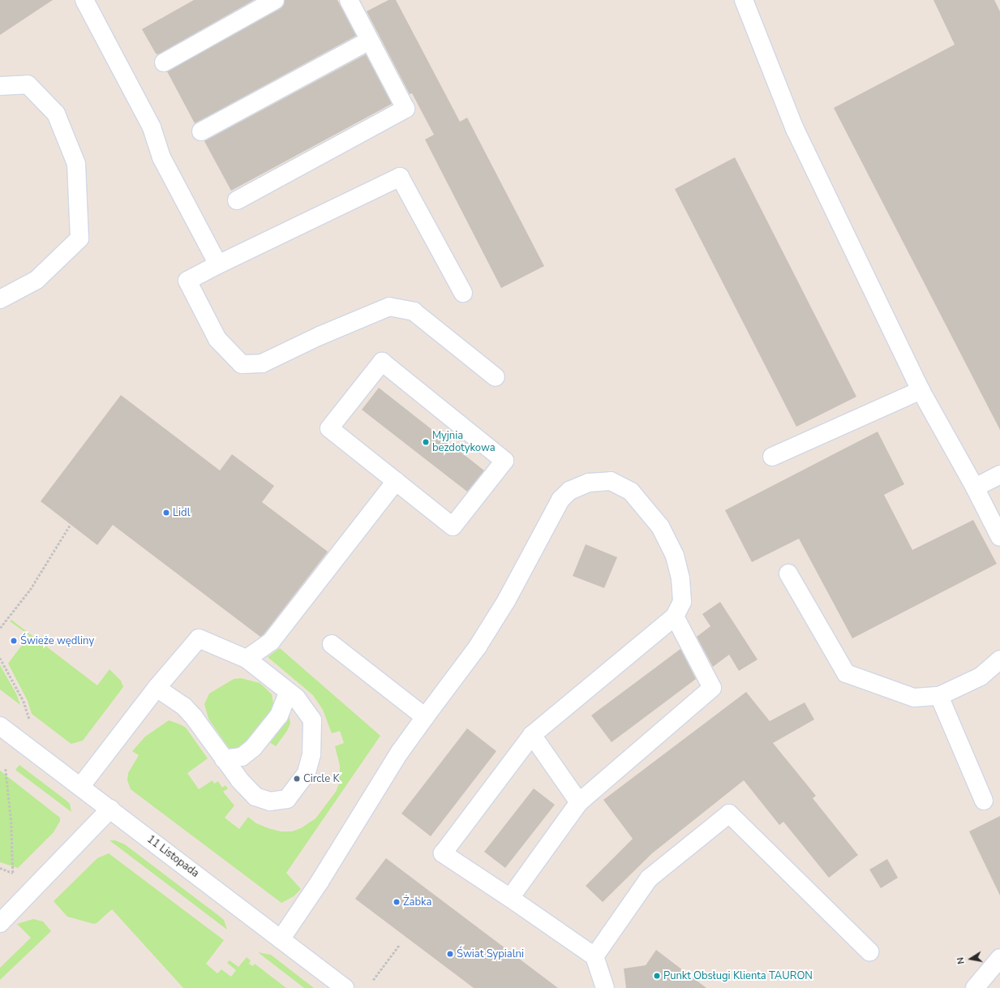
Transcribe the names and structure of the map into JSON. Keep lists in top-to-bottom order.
{
  "streets": {
    "street": ["11 Listopada"]
  },
  "places": [
    "Myjnia bezdotykowa",
    "Lidl",
    "Świeże wędliny",
    "Circle K",
    "Żabka",
    "Świat Sypialni",
    "Punkt Obsługi Klienta TAURON"
  ],
  "north": "left"
}
